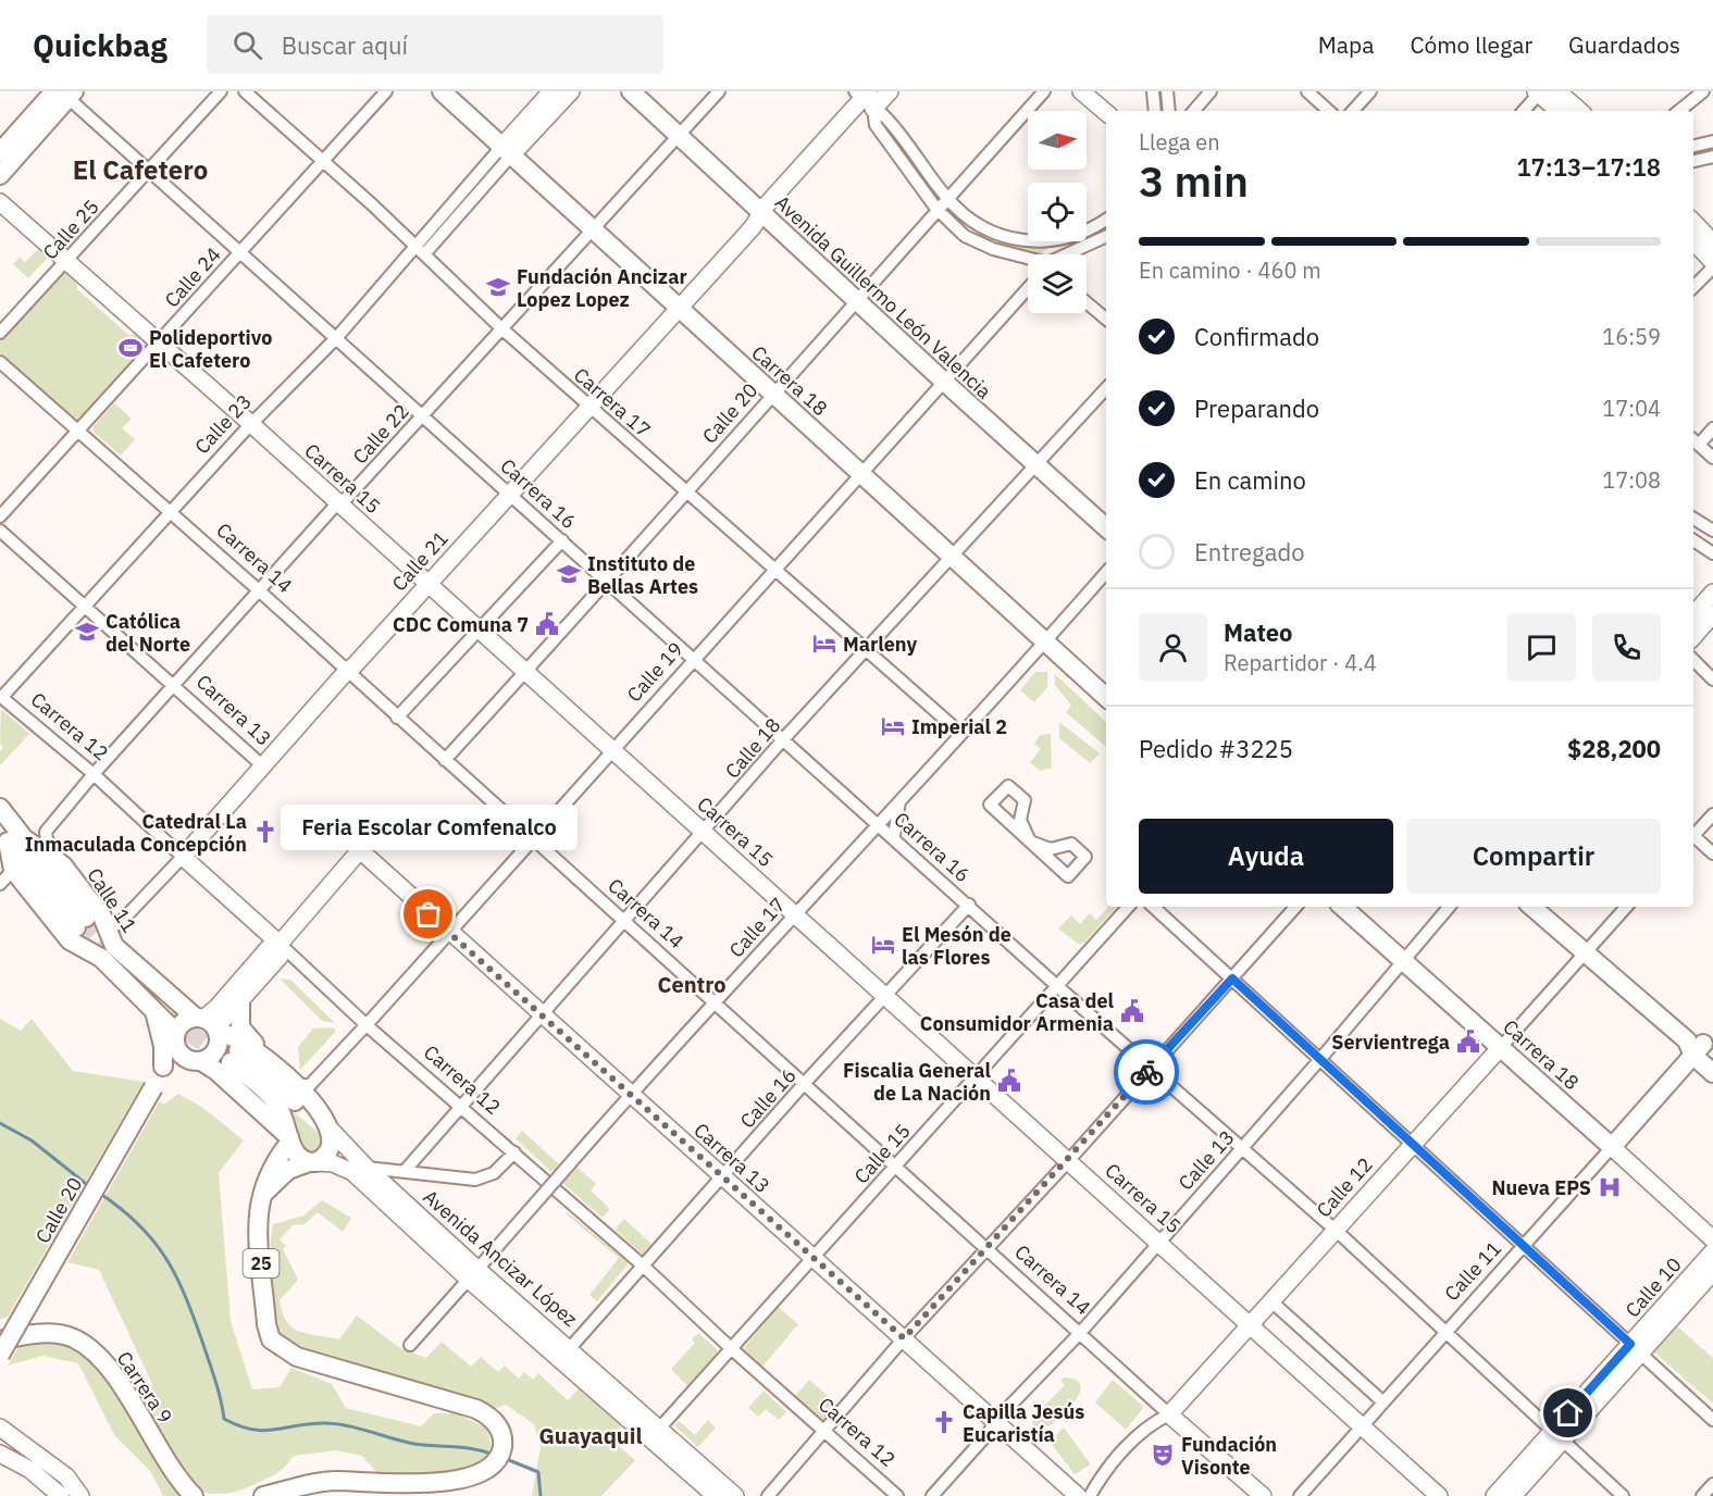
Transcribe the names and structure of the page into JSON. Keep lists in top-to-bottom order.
{
  "streets": {
    "main road": [
      "Avenida Guillermo León Valencia",
      "Carrera 18",
      "Calle 20",
      "Calle 11",
      "Avenida Ancizar López",
      "25",
      "Carrera 9"
    ],
    "street": [
      "Calle 25",
      "Calle 24",
      "Carrera 17",
      "Calle 23",
      "Calle 22",
      "Carrera 15",
      "Carrera 16",
      "Carrera 14",
      "Calle 21",
      "Calle 19",
      "Carrera 13",
      "Carrera 12",
      "Calle 18",
      "Calle 17",
      "Calle 16",
      "Calle 15",
      "Calle 13",
      "Calle 12",
      "Calle 10"
    ]
  },
  "crossings": [
    ["Calle 25", "Carrera 15"],
    ["Calle 25", "Carrera 16"],
    ["Calle 24", "Carrera 17"],
    ["Calle 24", "Carrera 15"],
    ["Calle 24", "Carrera 16"],
    ["Calle 24", "Carrera 14"],
    ["Avenida Guillermo León Valencia", "Calle 20"],
    ["Avenida Guillermo León Valencia", "Calle 22"],
    ["Avenida Guillermo León Valencia", "Calle 21"],
    ["Avenida Guillermo León Valencia", "Calle 19"],
    ["Avenida Guillermo León Valencia", "Calle 18"],
    ["Carrera 18", "Calle 20"],
    ["Carrera 18", "Calle 23"],
    ["Carrera 18", "Calle 22"],
    ["Carrera 18", "Calle 21"],
    ["Carrera 18", "Calle 19"],
    ["Carrera 18", "Calle 18"],
    ["Carrera 18", "Calle 11"],
    ["Carrera 18", "Calle 17"],
    ["Carrera 18", "Calle 13"],
    ["Carrera 18", "Calle 12"],
    ["Carrera 17", "Calle 20"],
    ["Carrera 17", "Calle 23"],
    ["Carrera 17", "Calle 22"],
    ["Carrera 17", "Calle 21"],
    ["Carrera 17", "Calle 19"],
    ["Carrera 17", "Calle 18"],
    ["Carrera 17", "Calle 17"],
    ["Calle 20", "Carrera 15"],
    ["Calle 20", "Carrera 16"],
    ["Calle 20", "Carrera 14"],
    ["Calle 20", "Calle 11"],
    ["Calle 23", "Carrera 15"],
    ["Calle 23", "Carrera 16"],
    ["Calle 23", "Carrera 14"],
    ["Calle 23", "Carrera 13"],
    ["Calle 23", "Carrera 12"],
    ["Calle 22", "Carrera 15"],
    ["Calle 22", "Carrera 16"],
    ["Calle 22", "Carrera 14"],
    ["Calle 22", "Carrera 13"],
    ["Calle 22", "Carrera 12"],
    ["Calle 22", "Calle 11"],
    ["Carrera 15", "Calle 21"],
    ["Carrera 15", "Calle 19"],
    ["Carrera 15", "Calle 18"],
    ["Carrera 15", "Calle 11"],
    ["Carrera 15", "Calle 17"],
    ["Carrera 15", "Calle 16"],
    ["Carrera 15", "Calle 15"],
    ["Carrera 15", "Calle 13"],
    ["Carrera 15", "Calle 12"],
    ["Carrera 16", "Calle 21"],
    ["Carrera 16", "Calle 19"],
    ["Carrera 16", "Calle 18"],
    ["Carrera 16", "Calle 11"],
    ["Carrera 16", "Calle 17"],
    ["Carrera 16", "Calle 16"],
    ["Carrera 16", "Calle 15"],
    ["Carrera 16", "Calle 13"],
    ["Carrera 16", "Calle 12"],
    ["Carrera 16", "Calle 10"],
    ["Carrera 14", "Calle 21"],
    ["Carrera 14", "Calle 19"],
    ["Carrera 14", "Calle 18"],
    ["Carrera 14", "Calle 17"],
    ["Carrera 14", "Calle 16"],
    ["Carrera 14", "Calle 15"],
    ["Carrera 14", "Calle 13"],
    ["Carrera 14", "Calle 12"],
    ["Calle 21", "Carrera 13"],
    ["Calle 21", "Carrera 12"],
    ["Calle 21", "Calle 11"],
    ["Calle 19", "Carrera 13"],
    ["Calle 19", "Carrera 12"],
    ["Carrera 13", "Carrera 12"],
    ["Carrera 13", "Calle 18"],
    ["Carrera 13", "Calle 17"],
    ["Carrera 13", "Calle 16"],
    ["Carrera 13", "Calle 15"],
    ["Carrera 13", "Calle 13"],
    ["Carrera 12", "Calle 18"],
    ["Carrera 12", "Calle 16"],
    ["Carrera 12", "Calle 15"],
    ["Calle 17", "Avenida Ancizar López"],
    ["Calle 16", "Avenida Ancizar López"],
    ["Calle 15", "Avenida Ancizar López"]
  ],
  "districts": ["El Cafetero", "Centro", "Guayaquil"],
  "places": {
    "school or university": ["Fundación Ancizar Lopez Lopez", "Instituto de Bellas Artes", "Católica del Norte"],
    "sports": ["Polideportivo El Cafetero"],
    "public building": [
      "CDC Comuna 7",
      "Casa del Consumidor Armenia",
      "Servientrega",
      "Fiscalia General de La Nación"
    ],
    "hotel": ["Marleny", "Imperial 2", "El Mesón de las Flores"],
    "church": ["Catedral La Inmaculada Concepción", "Capilla Jesús Eucaristía"],
    "other": ["Feria Escolar Comfenalco"],
    "hospital": ["Nueva EPS"],
    "theatre": ["Fundación Visonte"]
  },
  "north": "right",
  "page": {
    "header": "Quickbag",
    "search": "Buscar aquí",
    "nav": ["Mapa", "Cómo llegar", "Guardados"],
    "heading": ["3 min", "Llega en", "17:13–17:18"],
    "panel": [
      "Mateo",
      "Repartidor · 4.4",
      "Pedido #3225",
      "$28,200"
    ],
    "bar": "En camino · 460 m",
    "list": [
      ["Confirmado", "16:59"],
      ["Preparando", "17:04"],
      ["En camino", "17:08"],
      "Entregado"
    ],
    "bubble": "Feria Escolar Comfenalco",
    "buttons": ["Ayuda", "Compartir"]
  }
}
